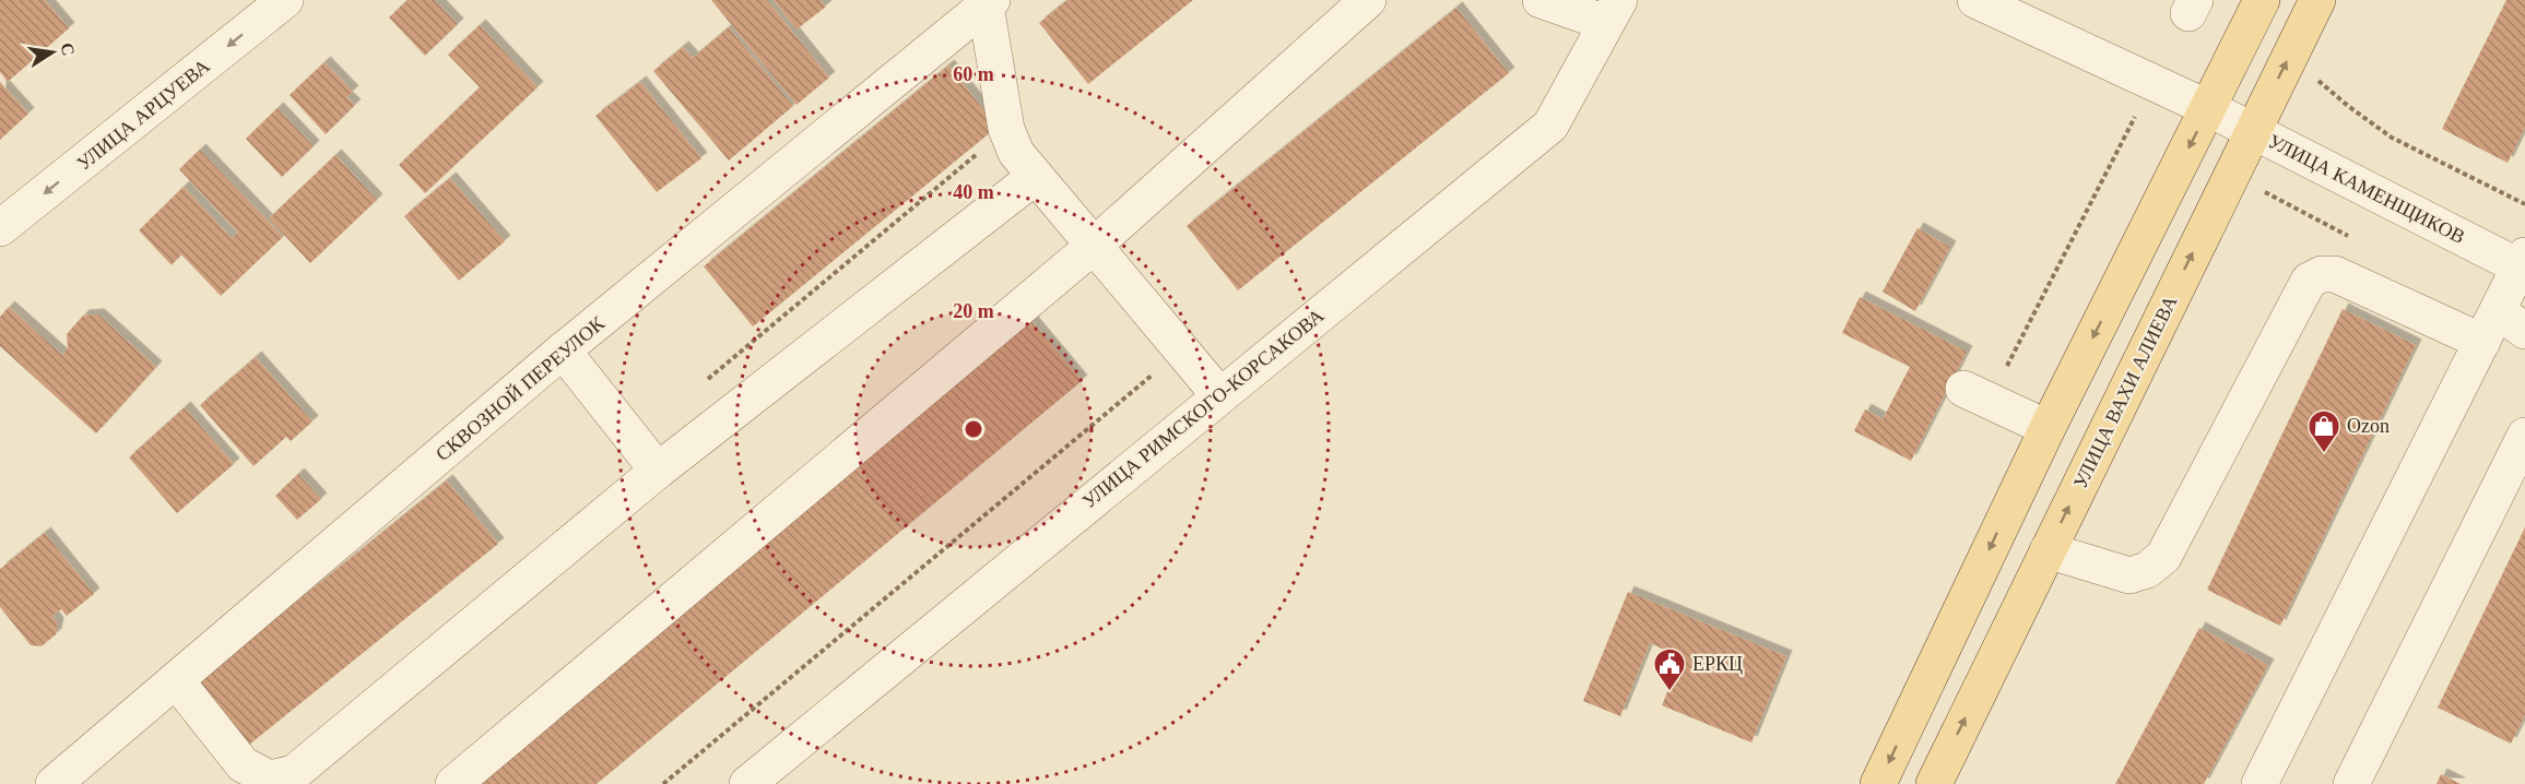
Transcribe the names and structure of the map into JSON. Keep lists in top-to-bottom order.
{
  "streets": {
    "main road": ["УЛИЦА ВАХИ АЛИЕВА"],
    "street": [
      "УЛИЦА АРЦУЕВА",
      "УЛИЦА КАМЕНЩИКОВ",
      "СКВОЗНОЙ ПЕРЕУЛОК",
      "УЛИЦА РИМСКОГО-КОРСАКОВА"
    ]
  },
  "crossings": [
    ["УЛИЦА КАМЕНЩИКОВ", "УЛИЦА ВАХИ АЛИЕВА"]
  ],
  "one_way": ["УЛИЦА АРЦУЕВА"],
  "places": {
    "shop": ["Ozon"],
    "public building": ["ЕРКЦ"]
  },
  "north": "right",
  "rings": ["60 m", "40 m", "20 m"]
}
